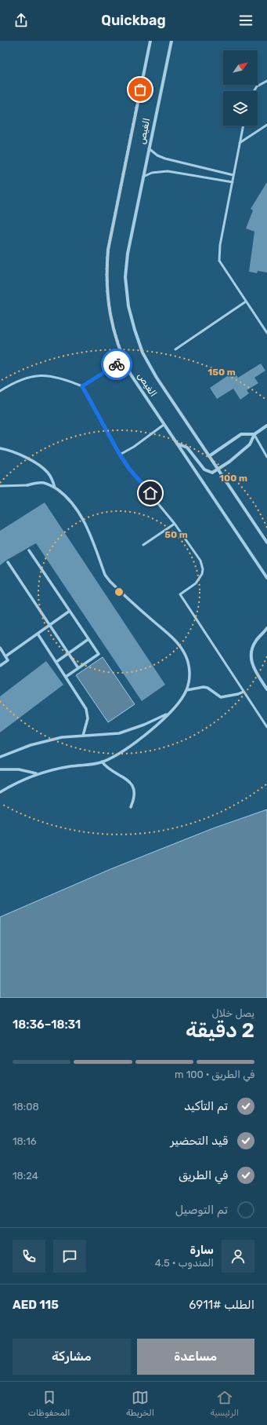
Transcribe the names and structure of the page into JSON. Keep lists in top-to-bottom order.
{
  "streets": {
    "street": ["الغيص"]
  },
  "north": "top right",
  "page": {
    "header": "Quickbag",
    "heading": ["2 دقيقة", "يصل خلال", "18:31–18:36"],
    "panel": [
      "سارة",
      "المندوب · 4.5",
      "الطلب #6911",
      "AED 115"
    ],
    "bar": "في الطريق · 100 m",
    "list": [
      ["تم التأكيد", "18:08"],
      ["قيد التحضير", "18:16"],
      ["في الطريق", "18:24"],
      "تم التوصيل"
    ],
    "buttons": ["مساعدة", "مشاركة"],
    "tabs": ["الرئيسية", "الخريطة", "المحفوظات"]
  },
  "rings": ["150 m", "100 m", "50 m"]
}
